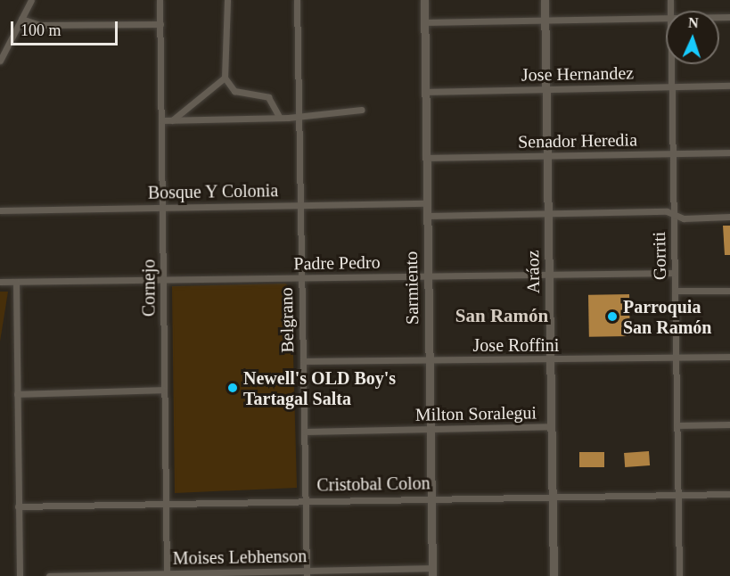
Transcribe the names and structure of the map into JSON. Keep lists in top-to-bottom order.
{
  "streets": {
    "street": [
      "Jose Hernandez",
      "Senador Heredia",
      "Bosque Y Colonia",
      "Gorriti",
      "Padre Pedro",
      "Aráoz",
      "Cornejo",
      "Sarmiento",
      "Belgrano",
      "Jose Roffini",
      "Milton Soralegui",
      "Cristobal Colon",
      "Moises Lebhenson"
    ]
  },
  "crossings": [
    ["Jose Hernandez", "Gorriti"],
    ["Jose Hernandez", "Aráoz"],
    ["Jose Hernandez", "Sarmiento"],
    ["Senador Heredia", "Gorriti"],
    ["Senador Heredia", "Aráoz"],
    ["Senador Heredia", "Sarmiento"],
    ["Bosque Y Colonia", "Cornejo"],
    ["Bosque Y Colonia", "Sarmiento"],
    ["Bosque Y Colonia", "Belgrano"],
    ["Gorriti", "Padre Pedro"],
    ["Gorriti", "Jose Roffini"],
    ["Gorriti", "Cristobal Colon"],
    ["Padre Pedro", "Aráoz"],
    ["Padre Pedro", "Cornejo"],
    ["Padre Pedro", "Sarmiento"],
    ["Padre Pedro", "Belgrano"],
    ["Aráoz", "Jose Roffini"],
    ["Aráoz", "Milton Soralegui"],
    ["Aráoz", "Cristobal Colon"],
    ["Cornejo", "Cristobal Colon"],
    ["Cornejo", "Moises Lebhenson"],
    ["Sarmiento", "Jose Roffini"],
    ["Sarmiento", "Milton Soralegui"],
    ["Sarmiento", "Cristobal Colon"],
    ["Sarmiento", "Moises Lebhenson"],
    ["Belgrano", "Jose Roffini"],
    ["Belgrano", "Milton Soralegui"],
    ["Belgrano", "Cristobal Colon"],
    ["Belgrano", "Moises Lebhenson"]
  ],
  "districts": ["San Ramón"],
  "places": ["Parroquia San Ramón", "Newell's OLD Boy's Tartagal Salta"],
  "scale_bar": "100 m",
  "north": "top"
}
